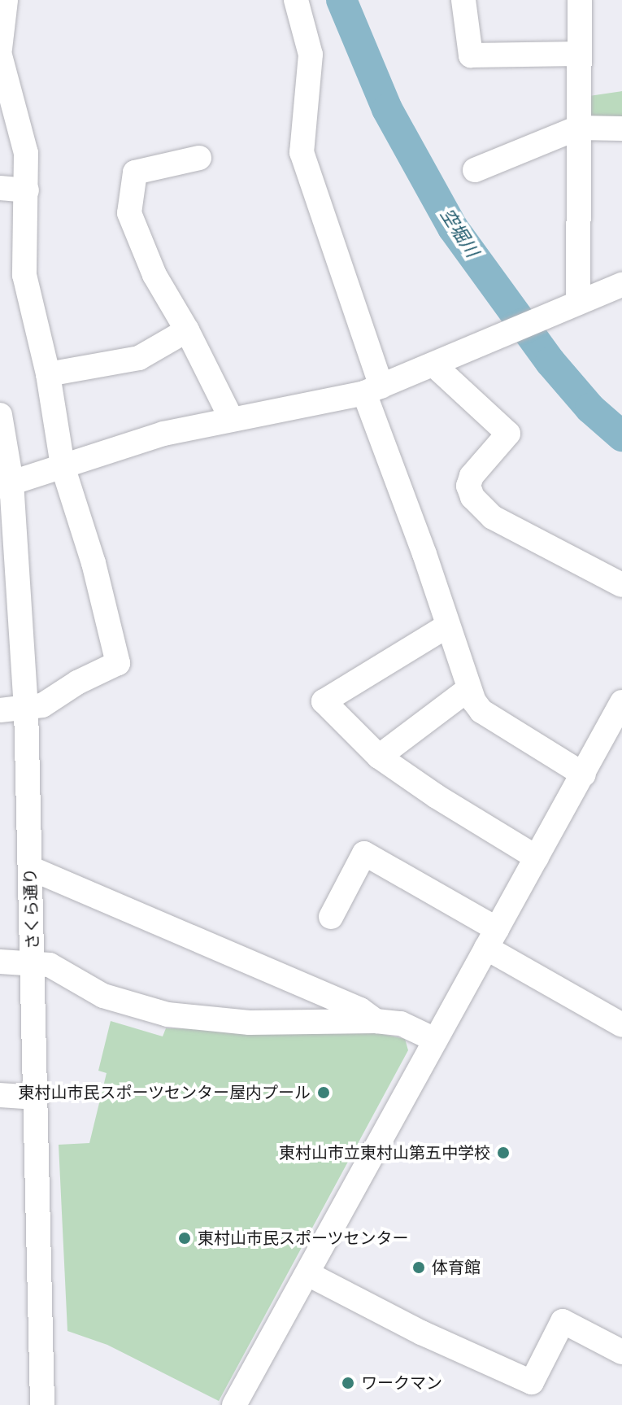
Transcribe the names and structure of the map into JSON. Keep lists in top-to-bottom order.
{
  "streets": {
    "street": ["さくら通り"]
  },
  "water": ["空堀川"],
  "places": [
    "東村山市民スポーツセンター屋内プール",
    "東村山市立東村山第五中学校",
    "東村山市民スポーツセンター",
    "体育館",
    "ワークマン"
  ]
}
